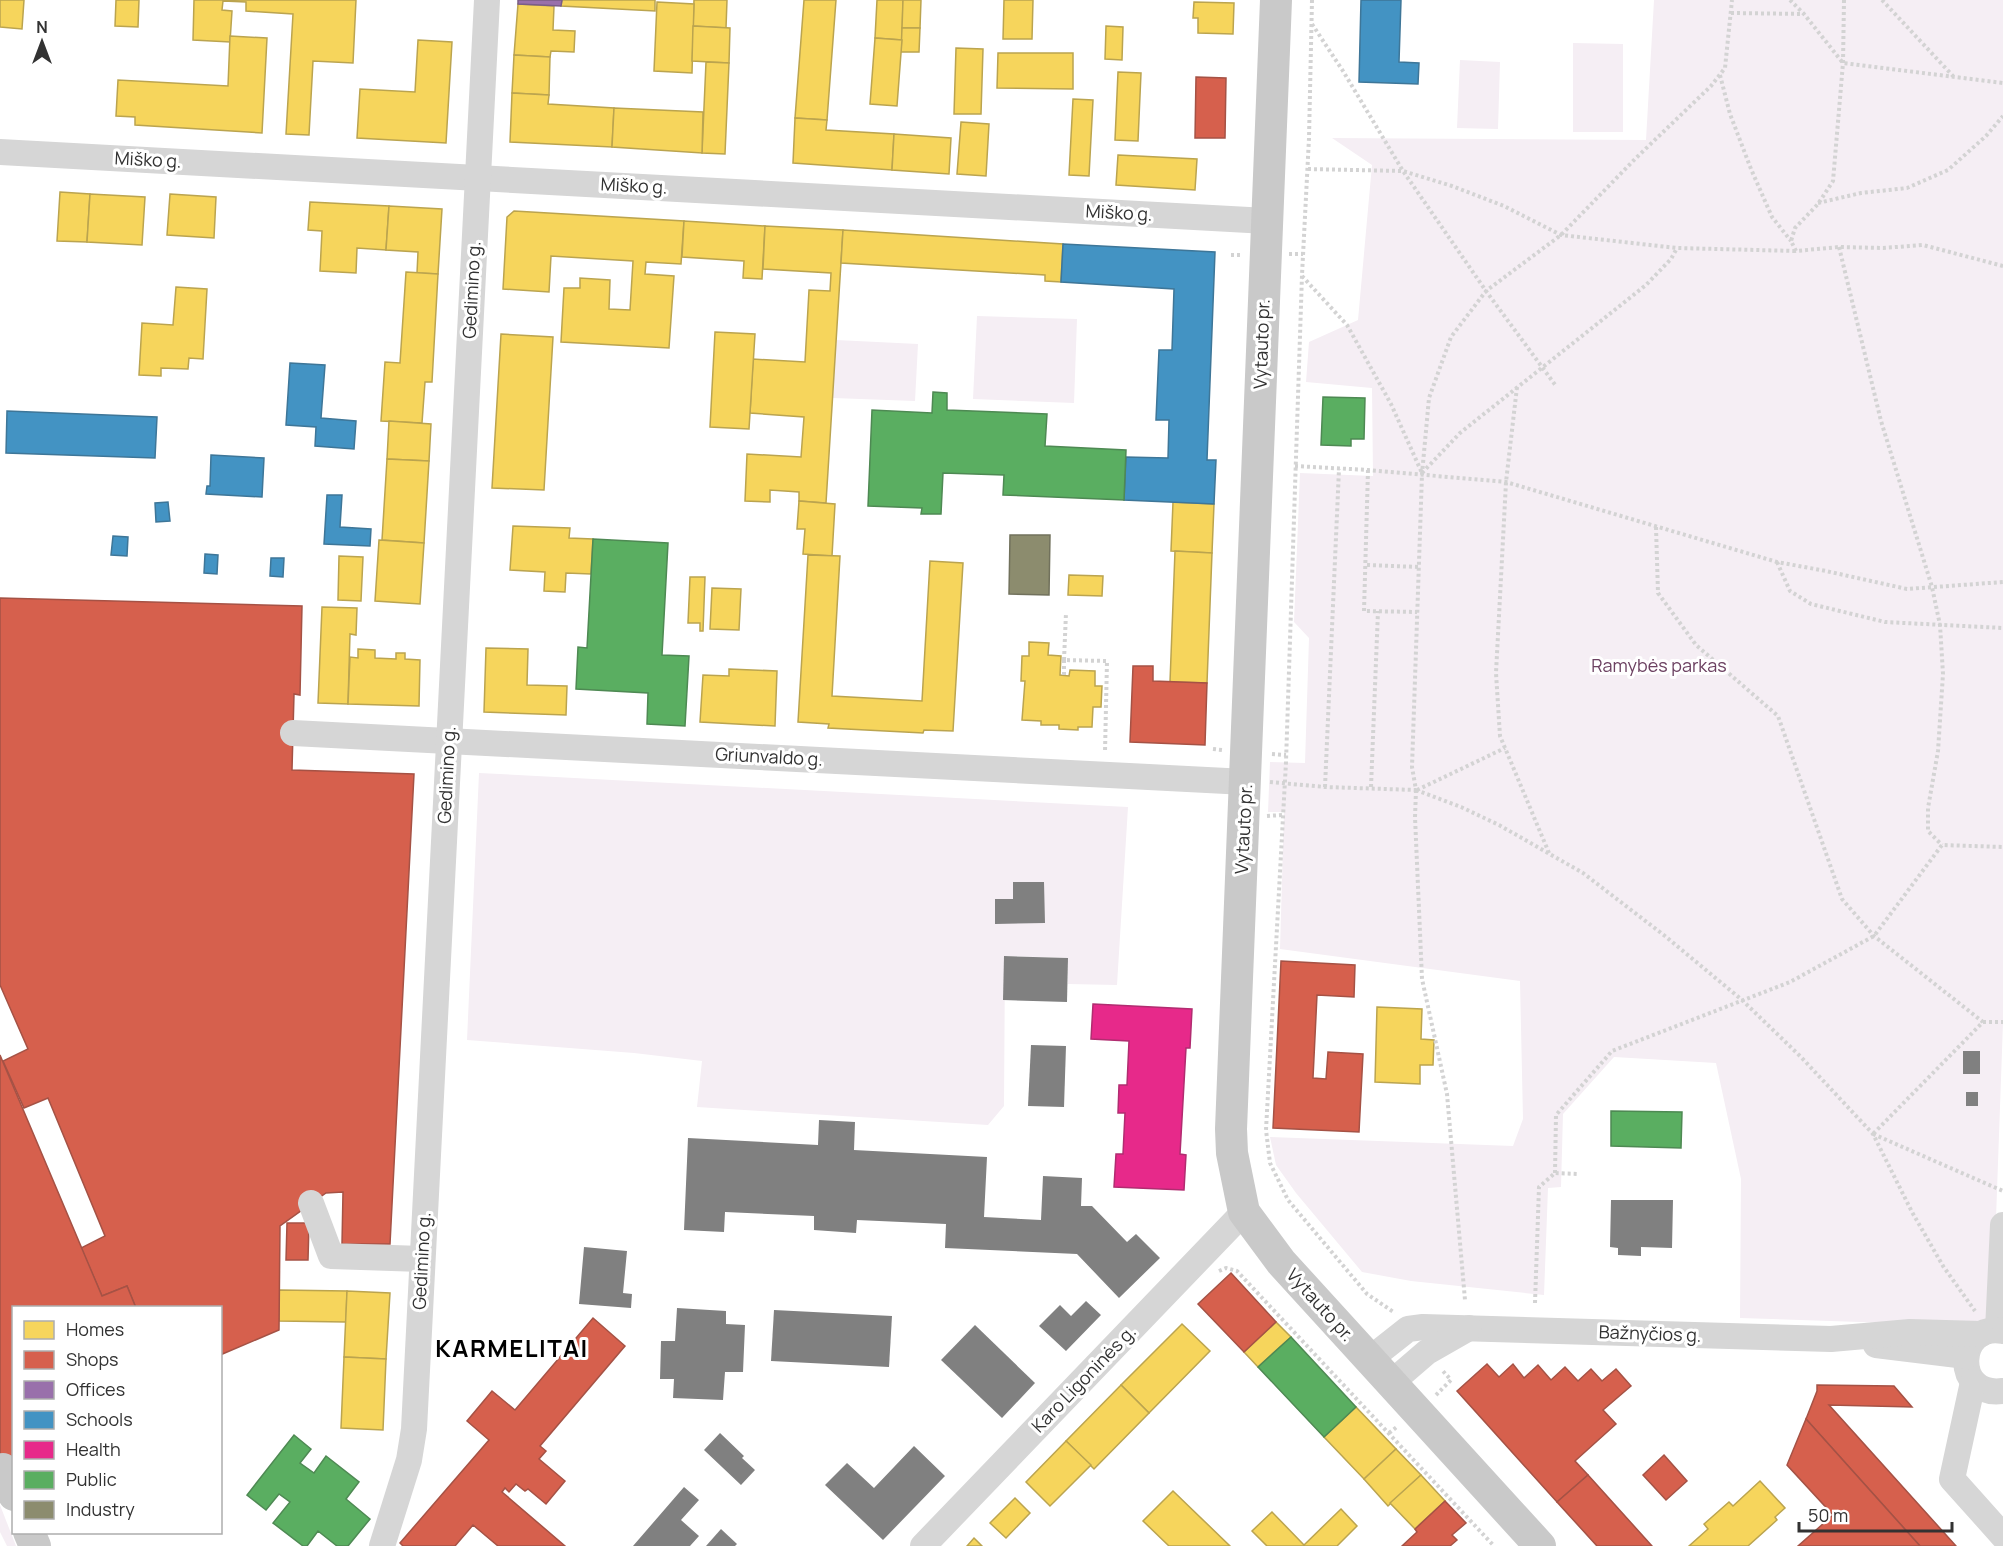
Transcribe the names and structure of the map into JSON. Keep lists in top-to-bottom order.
{
  "streets": {
    "main road": ["Vytauto pr."],
    "street": [
      "Miško g.",
      "Gedimino g.",
      "Griunvaldo g.",
      "Bažnyčios g.",
      "Karo Ligoninės g."
    ]
  },
  "crossings": [
    ["Miško g.", "Gedimino g."],
    ["Miško g.", "Vytauto pr."],
    ["Gedimino g.", "Griunvaldo g."],
    ["Vytauto pr.", "Griunvaldo g."],
    ["Vytauto pr.", "Bažnyčios g."],
    ["Vytauto pr.", "Karo Ligoninės g."]
  ],
  "districts": ["KARMELITAI"],
  "parks": ["Ramybės parkas"],
  "legend": [
    "Homes",
    "Shops",
    "Offices",
    "Schools",
    "Health",
    "Public",
    "Industry"
  ],
  "scale_bar": "50 m",
  "north": "top"
}
